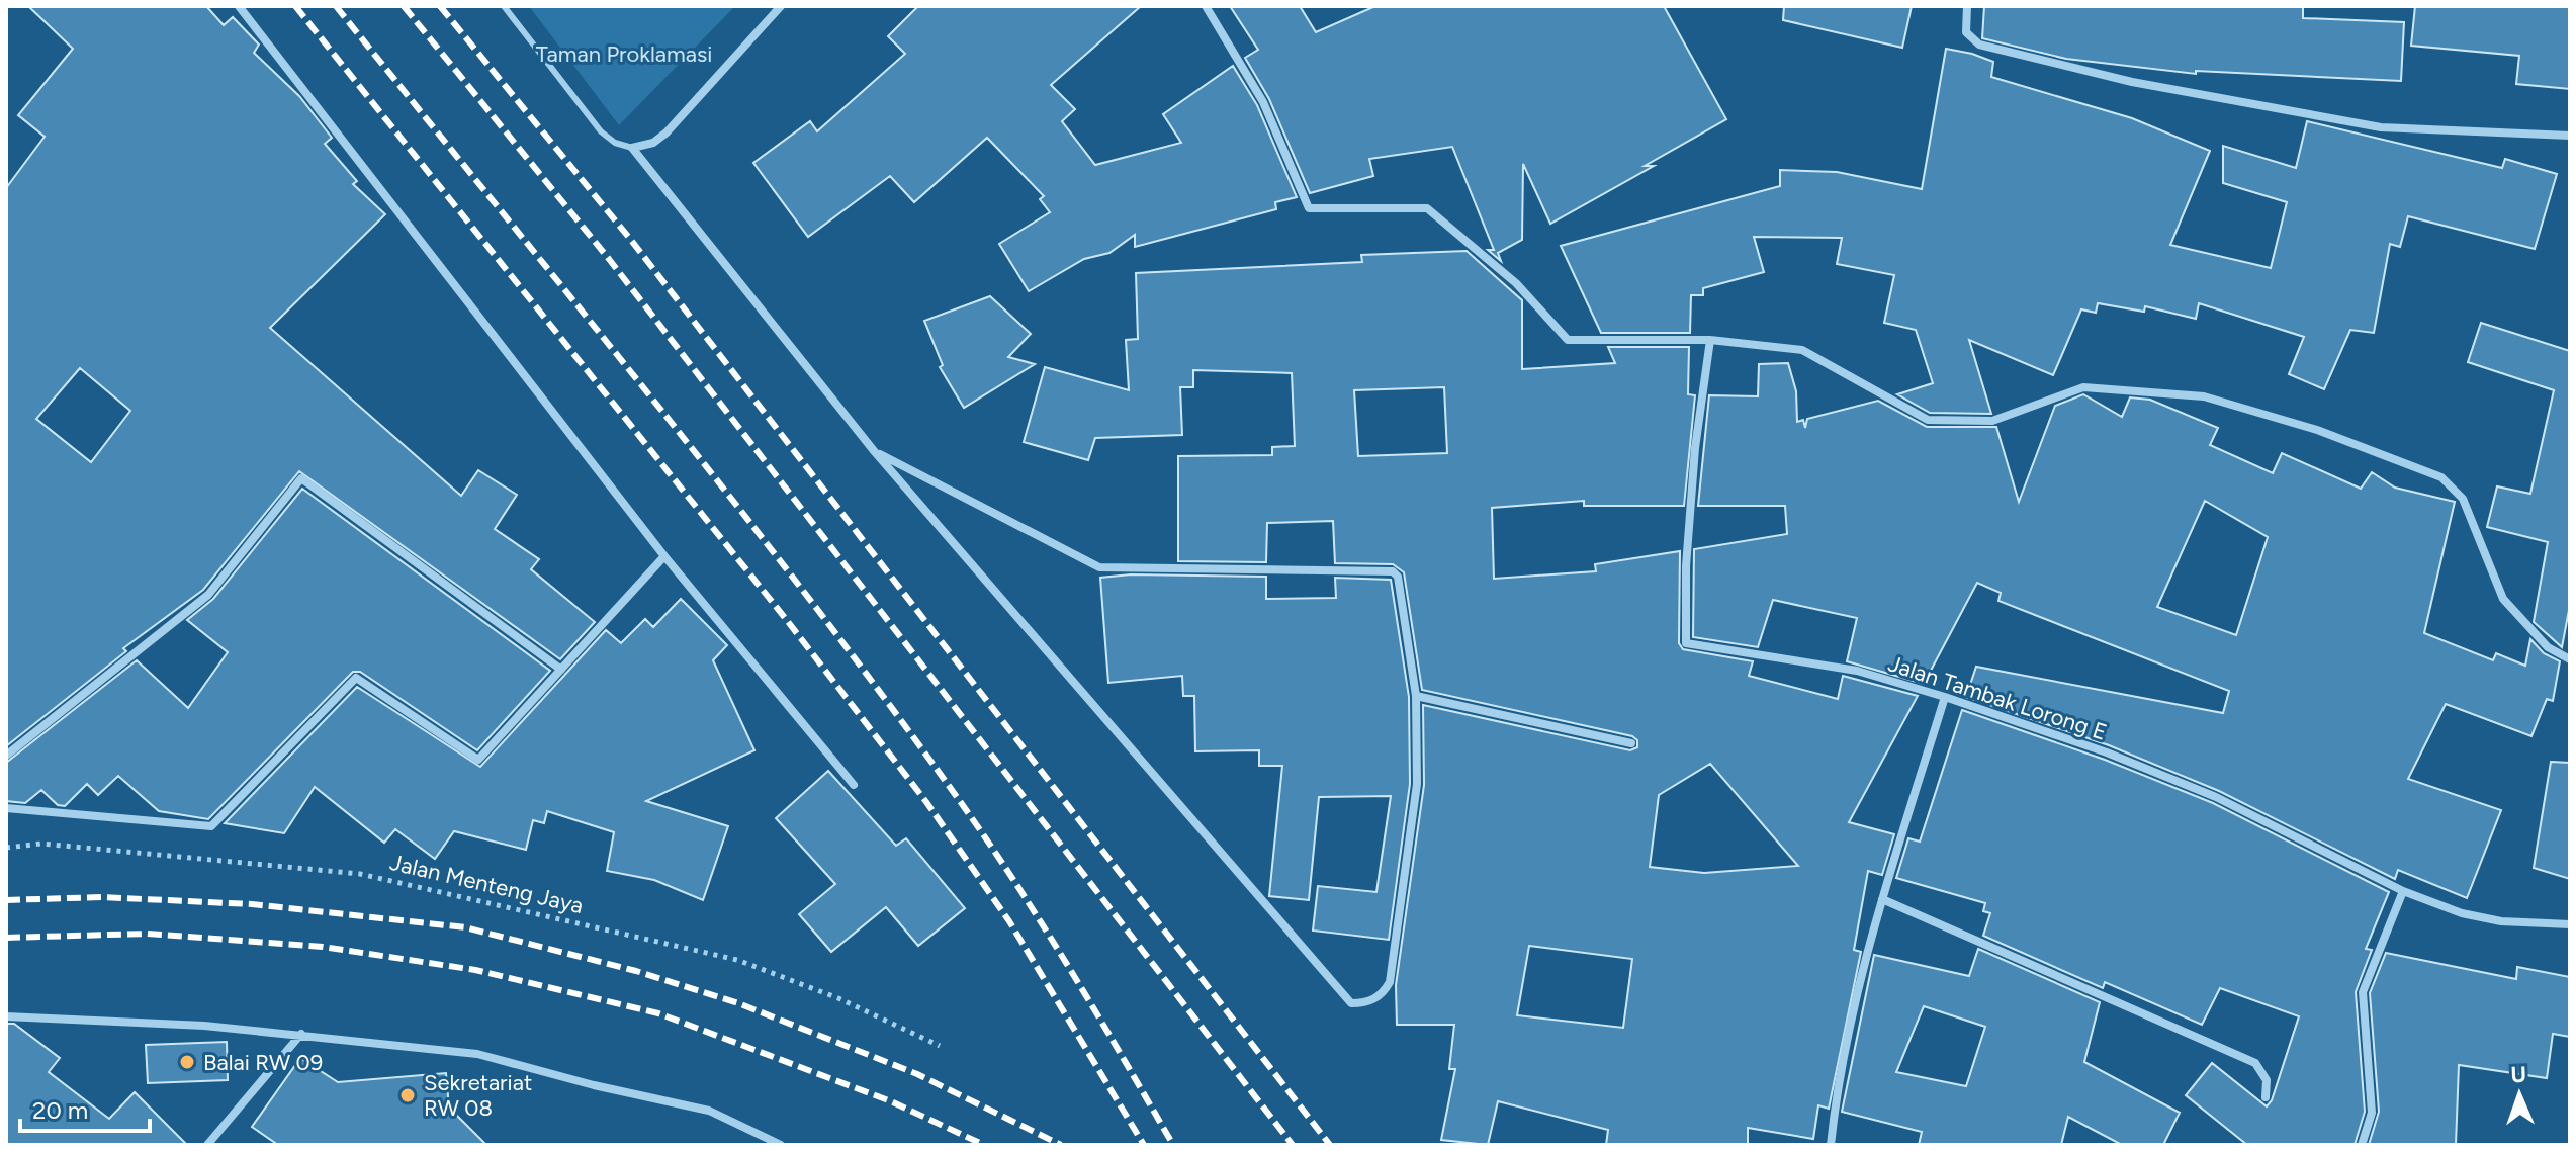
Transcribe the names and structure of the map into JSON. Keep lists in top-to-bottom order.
{
  "streets": {
    "street": ["Jalan Tambak Lorong E"],
    "path": ["Jalan Menteng Jaya"]
  },
  "parks": ["Taman Proklamasi"],
  "places": ["Balai RW 09", "Sekretariat RW 08"],
  "scale_bar": "20 m",
  "north": "top"
}
